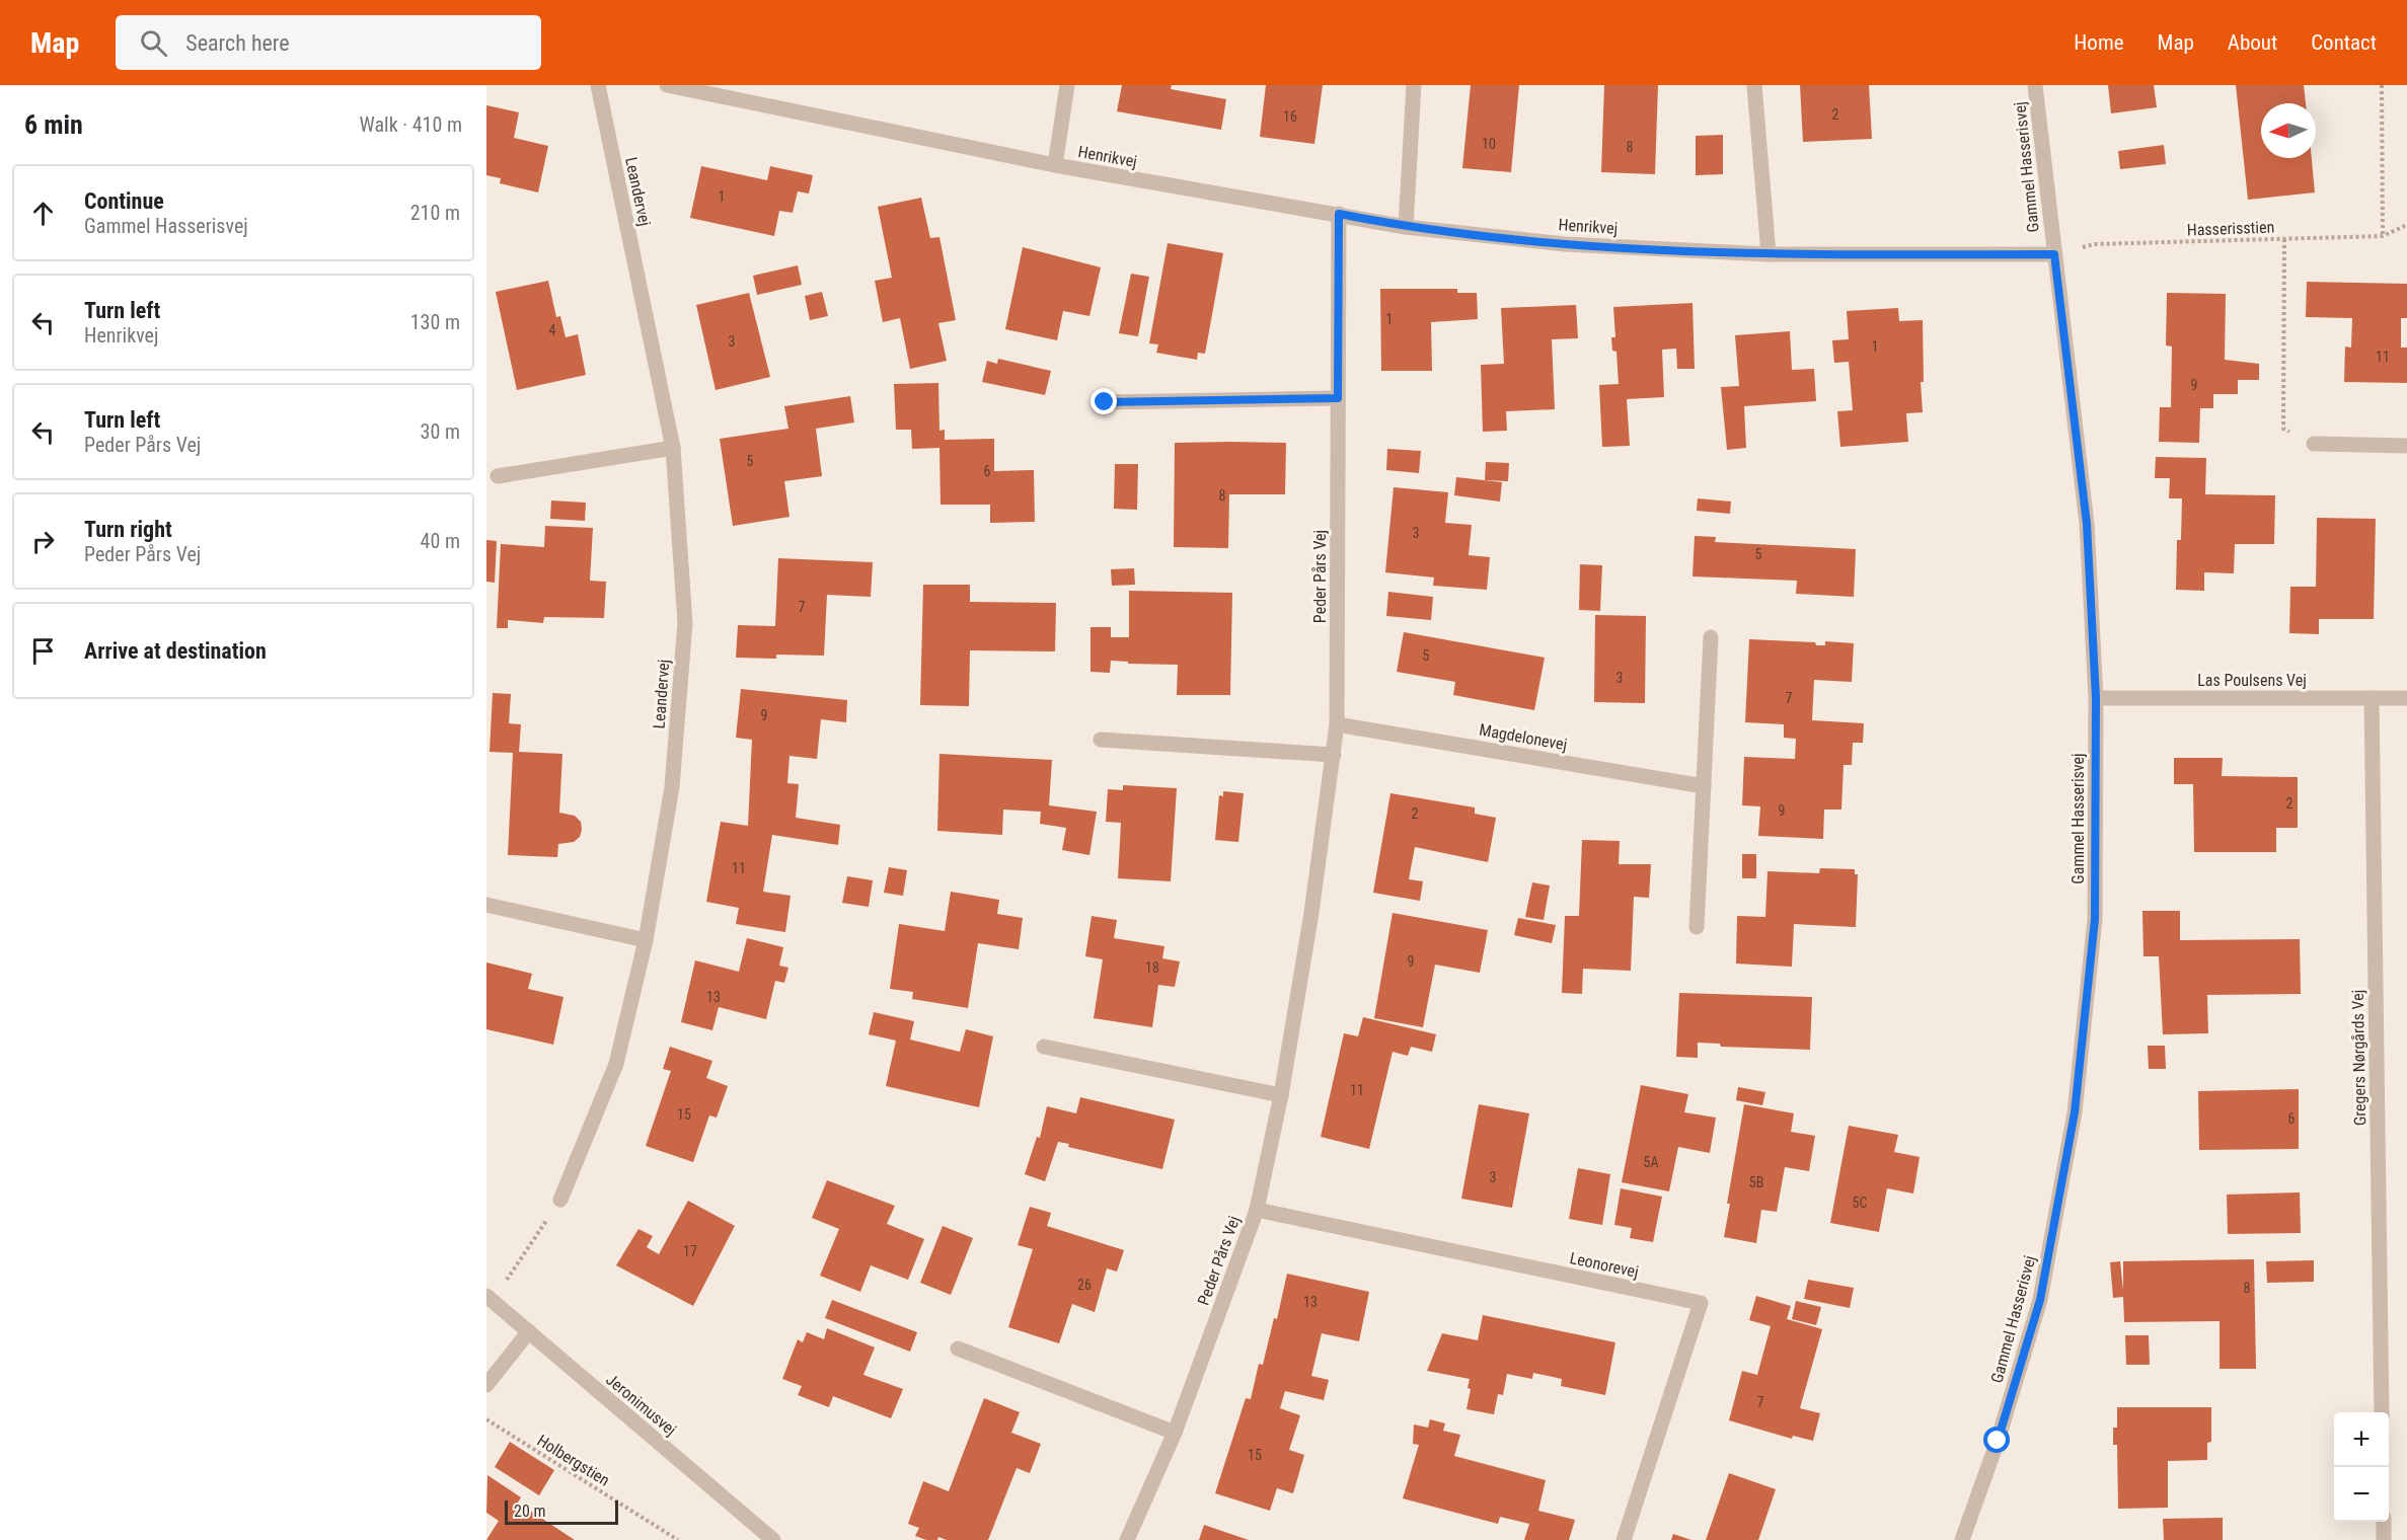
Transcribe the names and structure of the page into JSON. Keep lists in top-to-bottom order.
{
  "streets": {
    "street": [
      "Henrikvej",
      "Gammel Hasserisvej",
      "Leandervej",
      "Peder Pårs Vej",
      "Las Poulsens Vej",
      "Magdelonevej",
      "Gregers Nørgårds Vej",
      "Leonorevej",
      "Jeronimusvej"
    ],
    "path": ["Hasserisstien", "Holbergstien"]
  },
  "crossings": [
    ["Henrikvej", "Gammel Hasserisvej"],
    ["Henrikvej", "Hasserisstien"],
    ["Henrikvej", "Peder Pårs Vej"],
    ["Gammel Hasserisvej", "Hasserisstien"],
    ["Gammel Hasserisvej", "Las Poulsens Vej"],
    ["Peder Pårs Vej", "Magdelonevej"],
    ["Peder Pårs Vej", "Leonorevej"],
    ["Las Poulsens Vej", "Gregers Nørgårds Vej"]
  ],
  "house_numbers": [
    "2",
    "16",
    "10",
    "8",
    "1",
    "1",
    "4",
    "3",
    "1",
    "11",
    "9",
    "5",
    "6",
    "8",
    "3",
    "5",
    "7",
    "5",
    "3",
    "7",
    "9",
    "2",
    "9",
    "2",
    "11",
    "9",
    "18",
    "13",
    "11",
    "15",
    "6",
    "5A",
    "3",
    "5B",
    "5C",
    "17",
    "26",
    "8",
    "13",
    "7",
    "15"
  ],
  "scale_bar": "20 m",
  "north": "left",
  "page": {
    "header": "Map",
    "search": "Search here",
    "nav": [
      "Home",
      "Map",
      "About",
      "Contact"
    ],
    "heading": ["6 min", "Walk · 410 m"],
    "list": [
      ["Continue", "Gammel Hasserisvej", "210 m"],
      ["Turn left", "Henrikvej", "130 m"],
      ["Turn left", "Peder Pårs Vej", "30 m"],
      ["Turn right", "Peder Pårs Vej", "40 m"],
      "Arrive at destination"
    ],
    "map_buttons": ["+", "−"],
    "scale": "20 m"
  }
}
